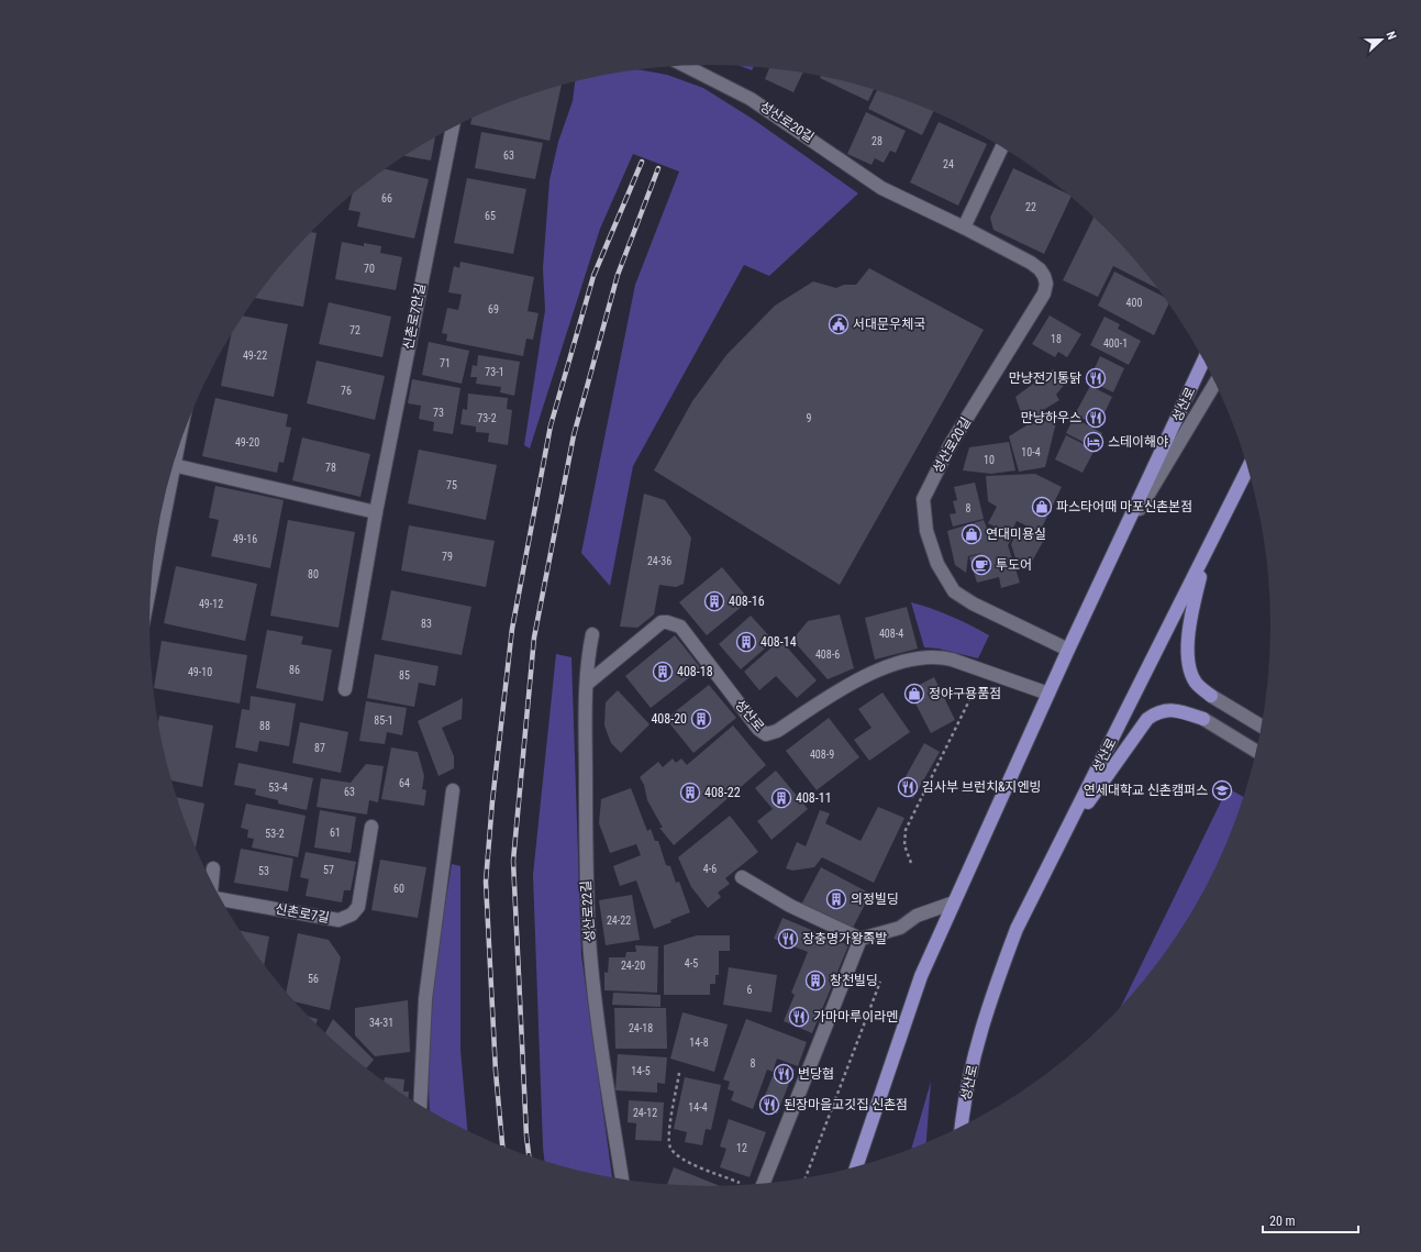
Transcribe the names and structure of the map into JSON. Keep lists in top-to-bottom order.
{
  "streets": {
    "main road": ["성산로"],
    "street": [
      "성산로20길",
      "신촌로7안길",
      "성산로22길",
      "신촌로7길"
    ]
  },
  "crossings": [
    ["성산로20길", "성산로"],
    ["성산로", "성산로22길"]
  ],
  "places": {
    "public building": ["서대문우체국"],
    "restaurant": [
      "만냥전기통닭",
      "만냥하우스",
      "김사부 브런치&지엔빙",
      "장충명가왕족발",
      "가마마루이라멘",
      "변당협",
      "된장마을고깃집 신촌점"
    ],
    "hotel": ["스테이해야"],
    "shop": ["파스타어때 마포신촌본점", "연대미용실", "정야구용품점"],
    "cafe": ["투도어"],
    "building": [
      "408-16",
      "408-14",
      "408-18",
      "408-20",
      "408-22",
      "408-11",
      "의정빌딩",
      "창천빌딩"
    ],
    "school or university": ["연세대학교 신촌캠퍼스"]
  },
  "house_numbers": [
    "28",
    "63",
    "24",
    "66",
    "22",
    "65",
    "70",
    "400",
    "69",
    "72",
    "18",
    "400-1",
    "49-22",
    "71",
    "73-1",
    "76",
    "73",
    "73-2",
    "9",
    "49-20",
    "10-4",
    "10",
    "78",
    "75",
    "8",
    "49-16",
    "79",
    "24-36",
    "80",
    "49-12",
    "83",
    "408-4",
    "408-6",
    "86",
    "49-10",
    "85",
    "85-1",
    "88",
    "87",
    "408-9",
    "64",
    "53-4",
    "63",
    "61",
    "53-2",
    "4-6",
    "57",
    "53",
    "60",
    "24-22",
    "4-5",
    "24-20",
    "56",
    "6",
    "34-31",
    "24-18",
    "14-8",
    "8",
    "14-5",
    "14-4",
    "24-12",
    "12"
  ],
  "scale_bar": "20 m",
  "north": "right"
}
